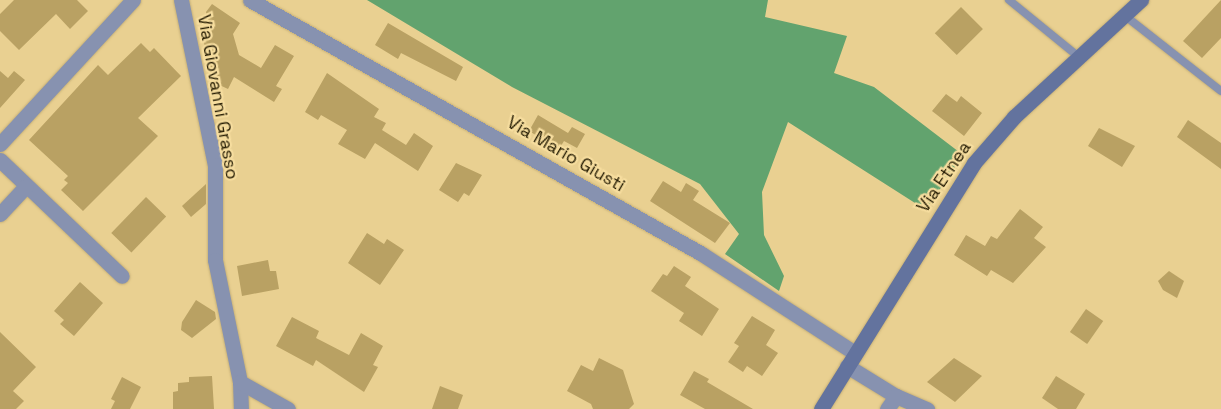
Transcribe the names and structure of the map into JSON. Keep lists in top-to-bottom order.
{
  "streets": {
    "main road": ["Via Etnea"],
    "street": ["Via Giovanni Grasso", "Via Mario Giusti"]
  },
  "crossings": [
    ["Via Mario Giusti", "Via Etnea"]
  ]
}
